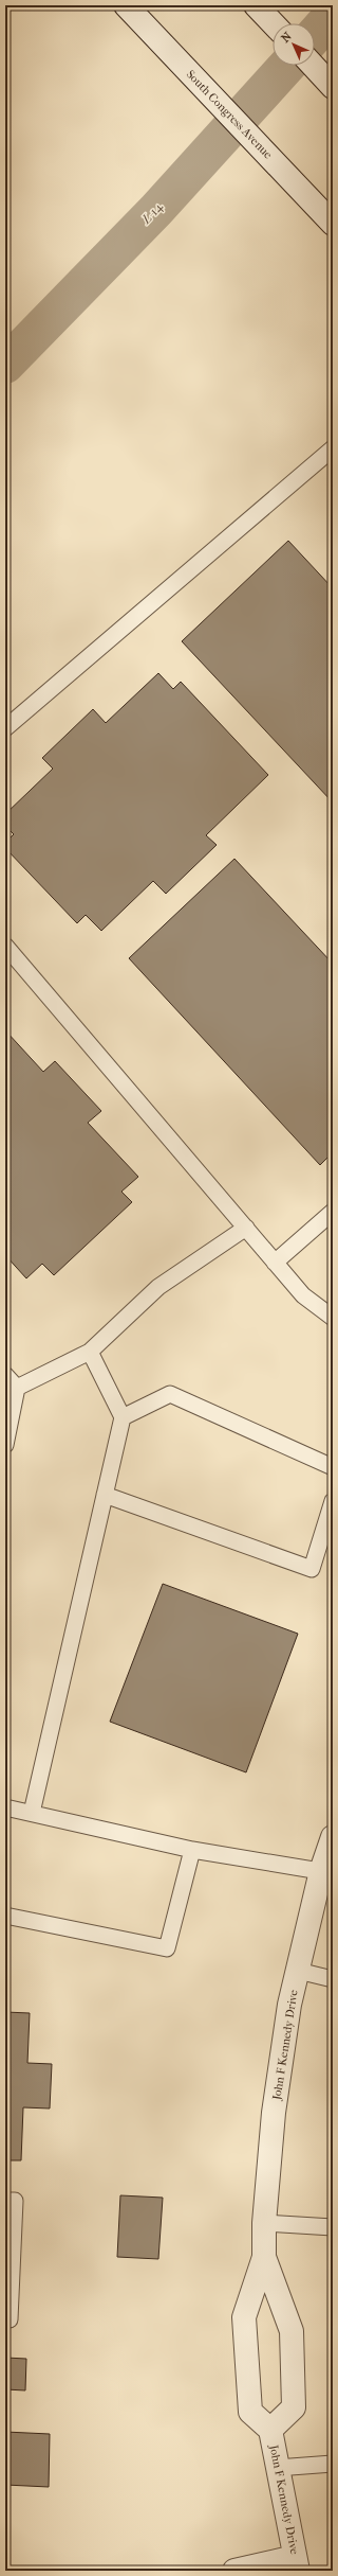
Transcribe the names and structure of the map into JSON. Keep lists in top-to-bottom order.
{
  "streets": {
    "street": ["South Congress Avenue", "John F Kennedy Drive"]
  },
  "water": ["L-14"],
  "north": "top left"
}
